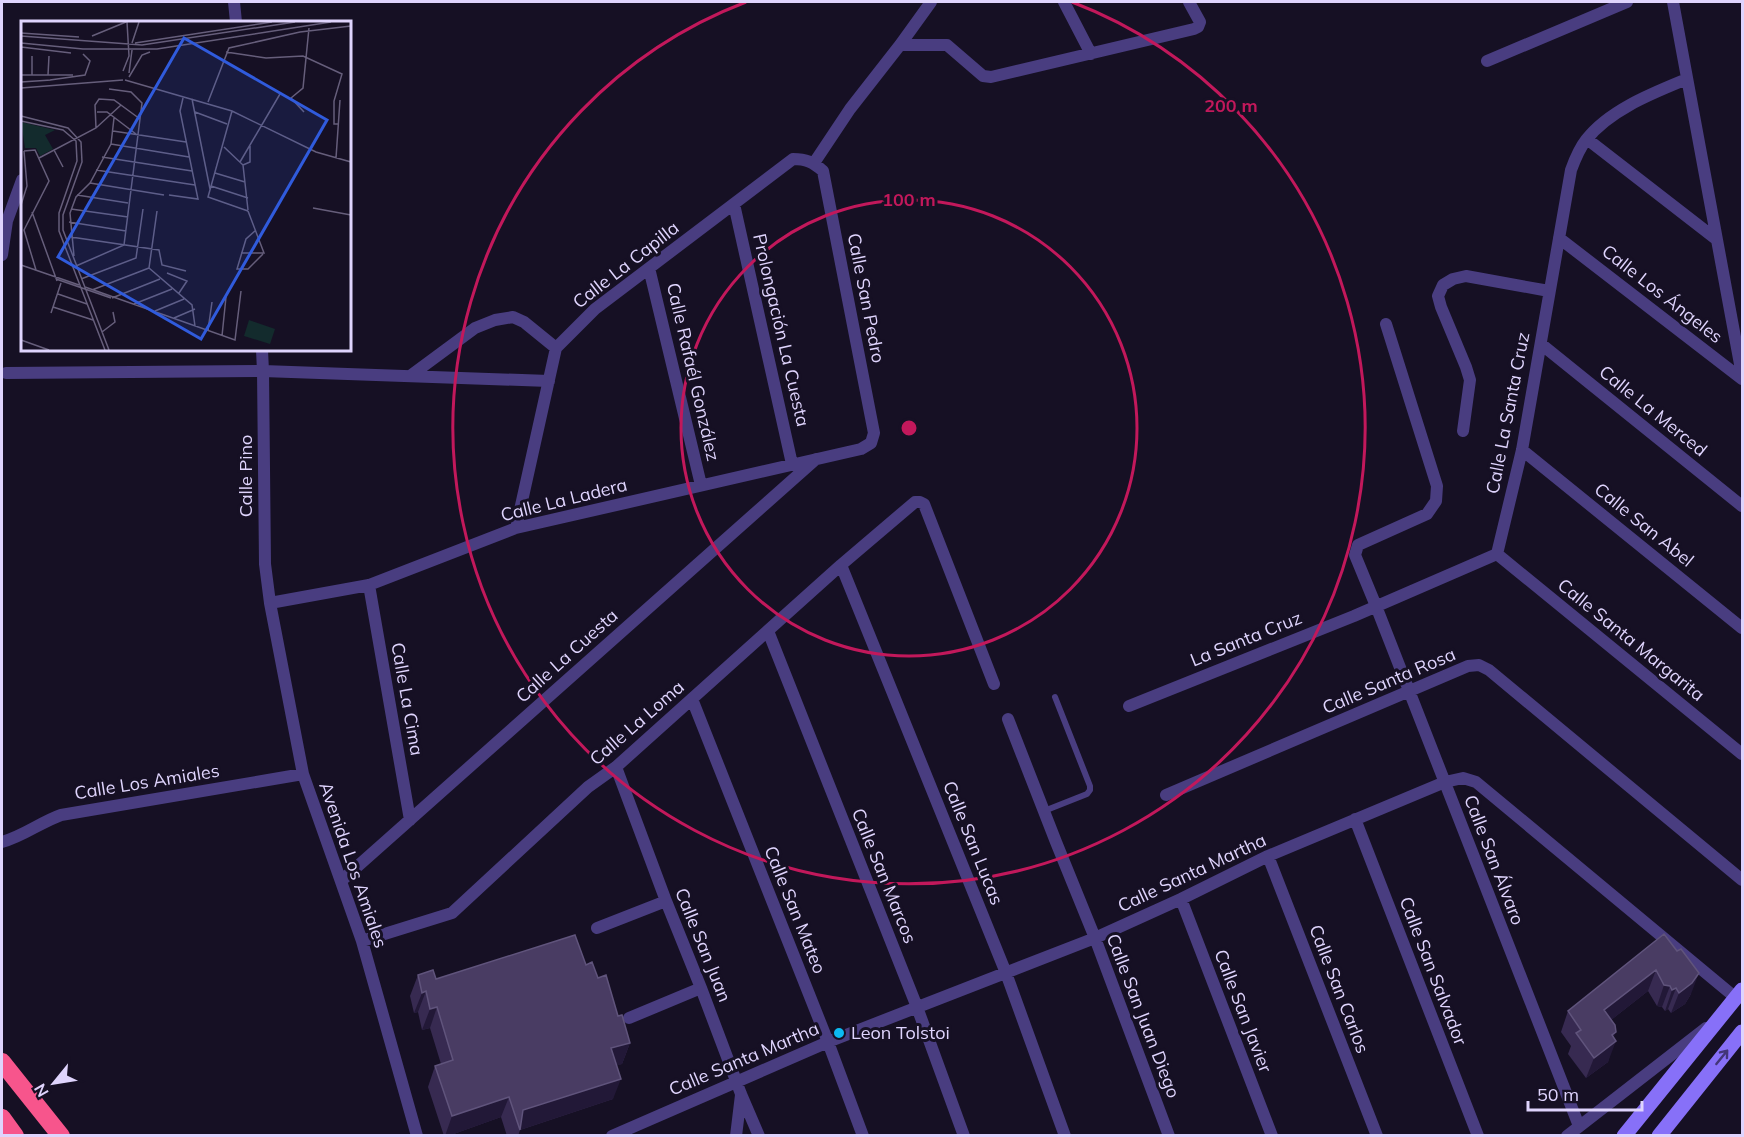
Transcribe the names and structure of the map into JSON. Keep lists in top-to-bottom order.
{
  "streets": {
    "street": [
      "Calle La Capilla",
      "Calle Los Ángeles",
      "Calle San Pedro",
      "Prolongación La Cuesta",
      "Calle Rafaél González",
      "Calle La Merced",
      "Calle La Santa Cruz",
      "Calle Pino",
      "Calle La Ladera",
      "Calle San Abel",
      "La Santa Cruz",
      "Calle Santa Margarita",
      "Calle La Cuesta",
      "Calle Santa Rosa",
      "Calle La Cima",
      "Calle La Loma",
      "Calle Los Amiales",
      "Calle San Lucas",
      "Calle San Álvaro",
      "Avenida Los Amiales",
      "Calle Santa Martha",
      "Calle San Marcos",
      "Calle San Mateo",
      "Calle San Juan",
      "Calle San Salvador",
      "Calle San Carlos",
      "Calle San Javier",
      "Calle San Juan Diego"
    ]
  },
  "crossings": [
    ["Calle La Capilla", "Calle San Pedro"],
    ["Calle La Capilla", "Prolongación La Cuesta"],
    ["Calle La Capilla", "Calle Rafaél González"],
    ["Calle Los Ángeles", "Calle La Santa Cruz"],
    ["Calle San Pedro", "Calle La Ladera"],
    ["Prolongación La Cuesta", "Calle La Ladera"],
    ["Calle Rafaél González", "Calle La Ladera"],
    ["Calle La Merced", "Calle La Santa Cruz"],
    ["Calle La Santa Cruz", "Calle San Abel"],
    ["Calle La Santa Cruz", "Calle Santa Margarita"],
    ["Calle Pino", "Calle La Ladera"],
    ["Calle Pino", "Avenida Los Amiales"],
    ["Calle La Ladera", "Calle La Cuesta"],
    ["Calle La Ladera", "Calle La Cima"],
    ["Calle La Ladera", "Avenida Los Amiales"],
    ["La Santa Cruz", "Calle San Álvaro"],
    ["Calle La Cuesta", "Calle La Cima"],
    ["Calle La Cuesta", "Avenida Los Amiales"],
    ["Calle Santa Rosa", "Calle San Álvaro"],
    ["Calle La Loma", "Calle San Lucas"],
    ["Calle La Loma", "Avenida Los Amiales"],
    ["Calle La Loma", "Calle San Marcos"],
    ["Calle La Loma", "Calle San Mateo"],
    ["Calle La Loma", "Calle San Juan"],
    ["Calle Los Amiales", "Avenida Los Amiales"],
    ["Calle San Lucas", "Calle Santa Martha"],
    ["Calle San Álvaro", "Calle Santa Martha"],
    ["Calle Santa Martha", "Calle San Marcos"],
    ["Calle Santa Martha", "Calle San Mateo"],
    ["Calle Santa Martha", "Calle San Juan"],
    ["Calle Santa Martha", "Calle San Salvador"],
    ["Calle Santa Martha", "Calle San Carlos"],
    ["Calle Santa Martha", "Calle San Javier"],
    ["Calle Santa Martha", "Calle San Juan Diego"]
  ],
  "places": ["Leon Tolstoi"],
  "scale_bar": "50 m",
  "north": "bottom left",
  "rings": ["200 m", "100 m"]
}
